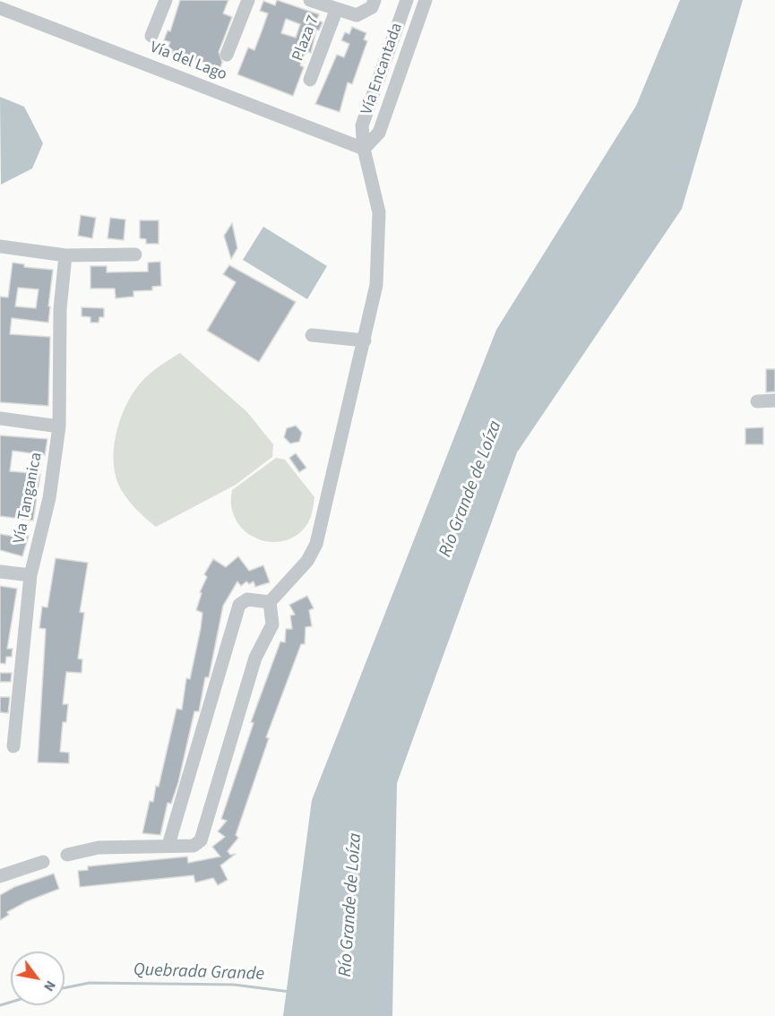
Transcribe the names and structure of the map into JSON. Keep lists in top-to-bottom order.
{
  "streets": {
    "street": [
      "Plaza 7",
      "Vía del Lago",
      "Vía Encantada",
      "Vía Tanganica"
    ]
  },
  "crossings": [
    ["Vía del Lago", "Vía Encantada"]
  ],
  "water": ["Río Grande de Loíza", "Quebrada Grande"],
  "north": "bottom right"
}
